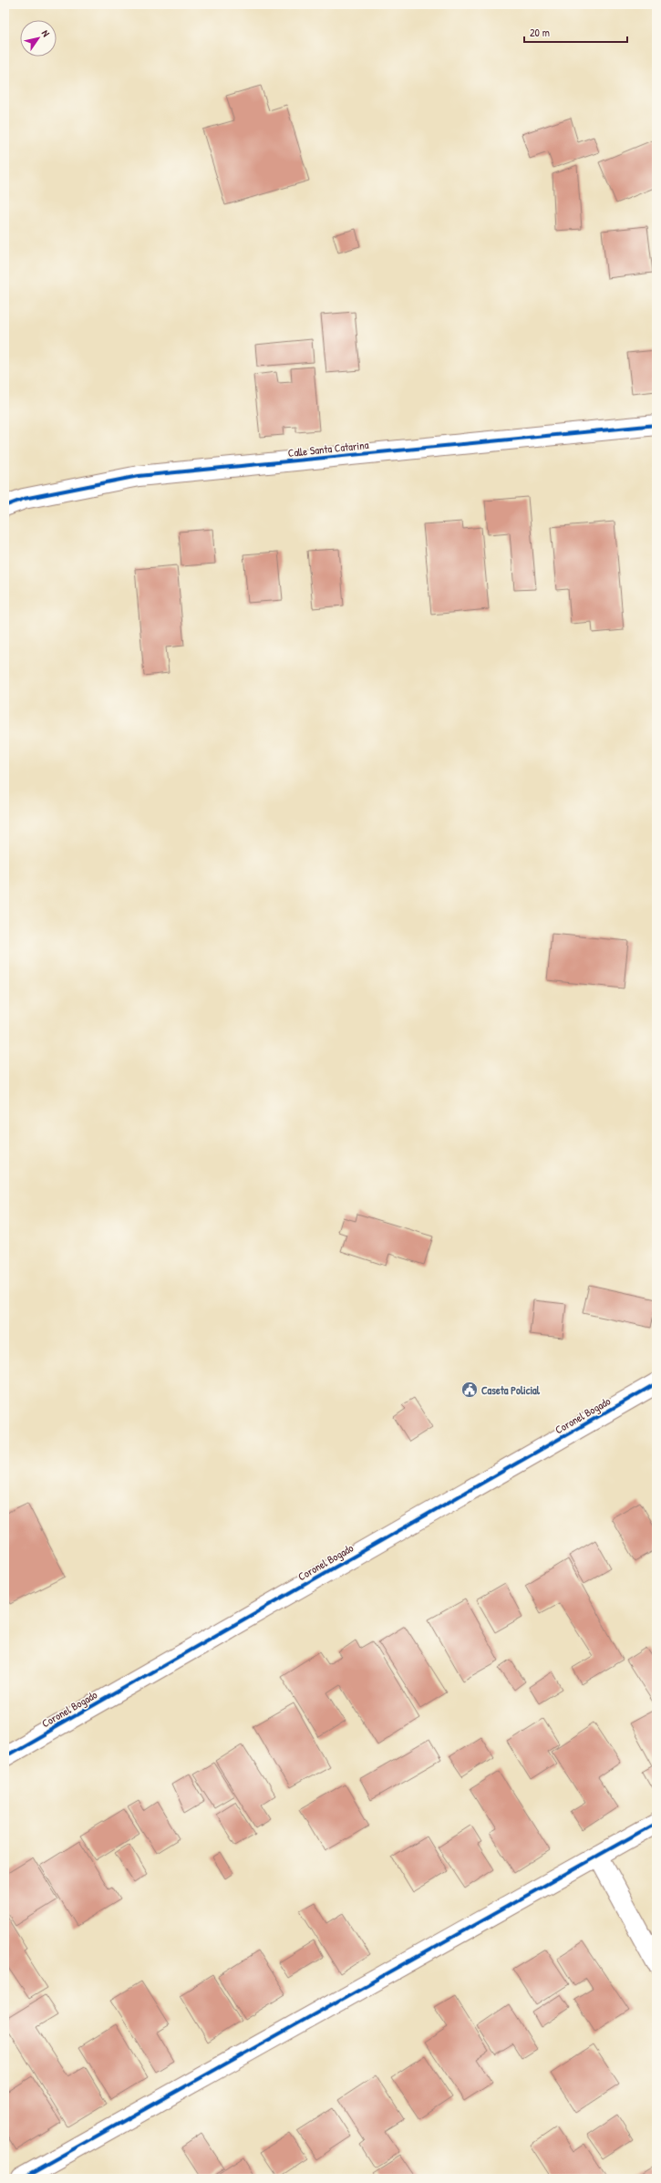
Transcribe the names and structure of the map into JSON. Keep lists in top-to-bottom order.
{
  "streets": {
    "street": ["Calle Santa Catarina", "Coronel Bogado"]
  },
  "places": {
    "public building": ["Caseta Policial"]
  },
  "scale_bar": "20 m",
  "north": "top right"
}
